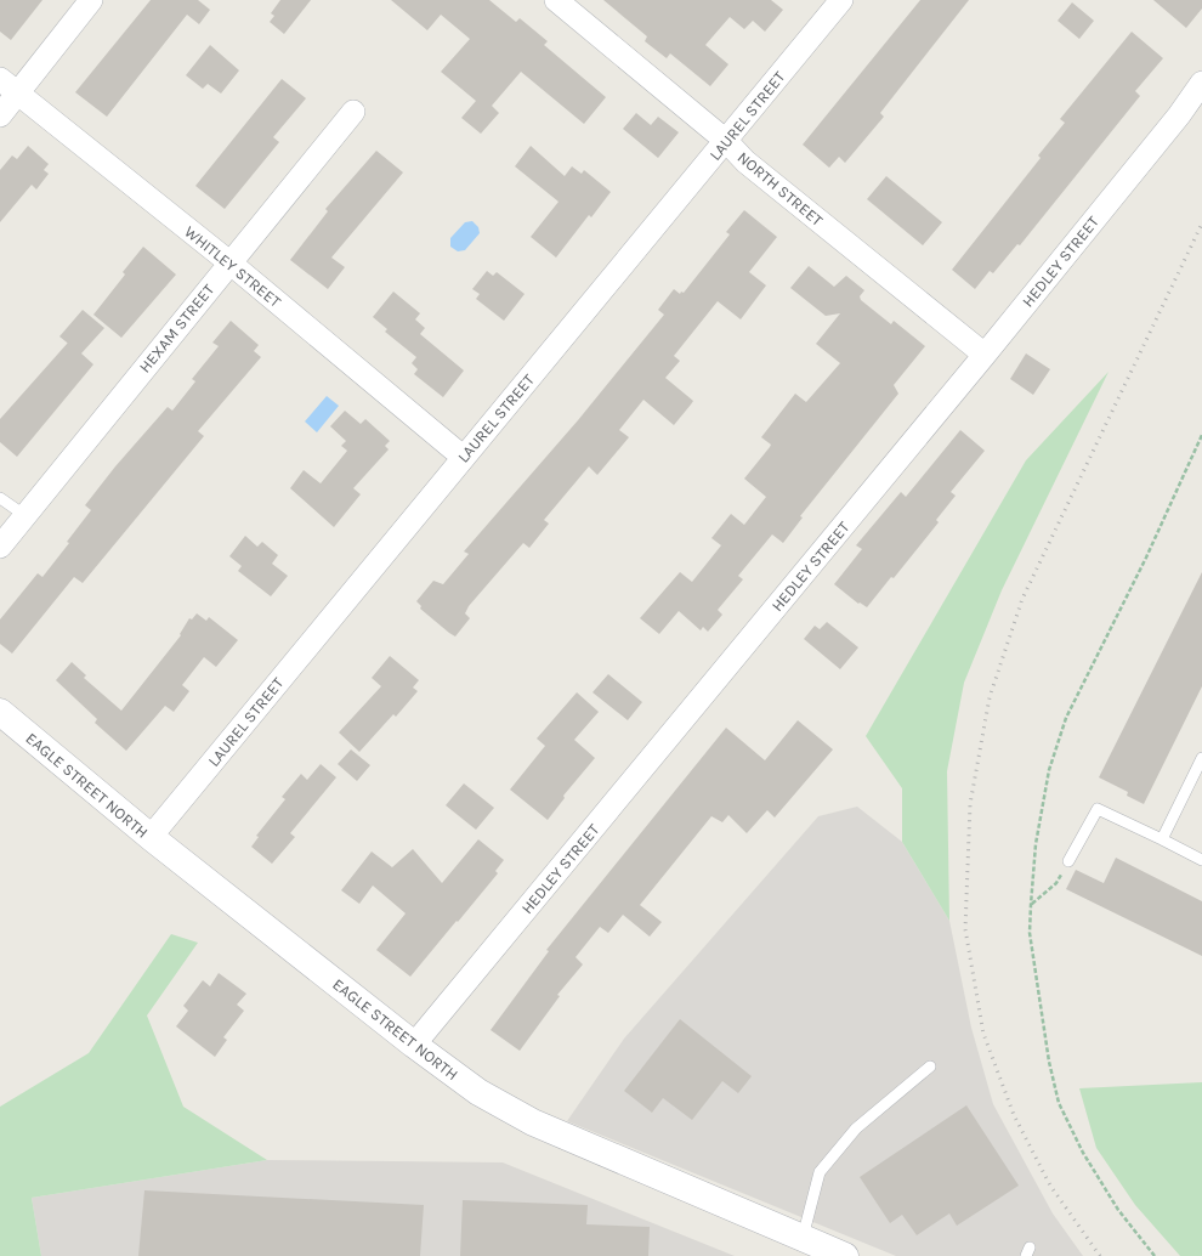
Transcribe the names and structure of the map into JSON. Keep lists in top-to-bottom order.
{
  "streets": {
    "main road": ["EAGLE STREET NORTH"],
    "street": [
      "LAUREL STREET",
      "NORTH STREET",
      "HEDLEY STREET",
      "WHITLEY STREET",
      "HEXAM STREET"
    ]
  },
  "crossings": [
    ["LAUREL STREET", "NORTH STREET"],
    ["LAUREL STREET", "WHITLEY STREET"],
    ["LAUREL STREET", "EAGLE STREET NORTH"],
    ["NORTH STREET", "HEDLEY STREET"],
    ["HEDLEY STREET", "EAGLE STREET NORTH"],
    ["WHITLEY STREET", "HEXAM STREET"]
  ]
}
